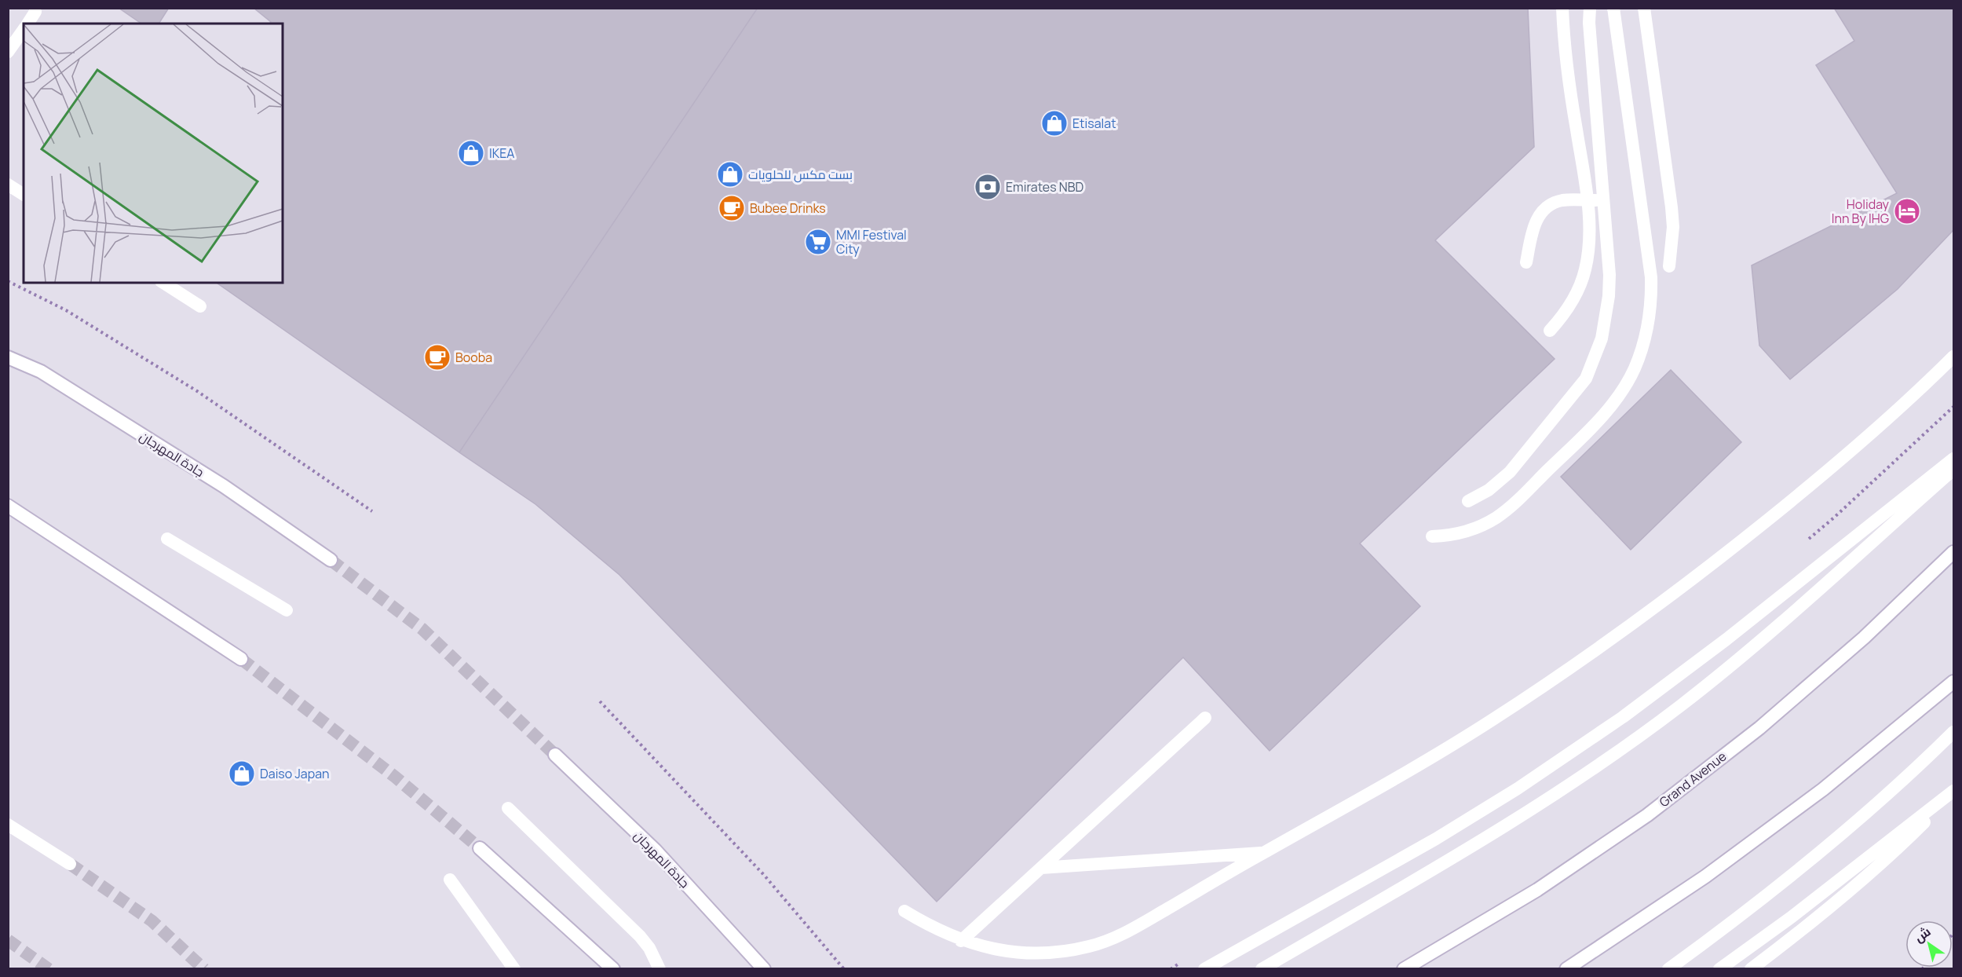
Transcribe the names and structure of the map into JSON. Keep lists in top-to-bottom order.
{
  "streets": {
    "main road": ["جادة المهرجان", "Grand Avenue"]
  },
  "places": {
    "shop": [
      "Etisalat",
      "IKEA",
      "بست مكس للحلويات",
      "Daiso Japan"
    ],
    "bank": ["Emirates NBD"],
    "cafe": ["Bubee Drinks", "Booba"],
    "hotel": ["Holiday Inn By IHG"],
    "supermarket": ["MMI Festival City"]
  },
  "north": "top left"
}
